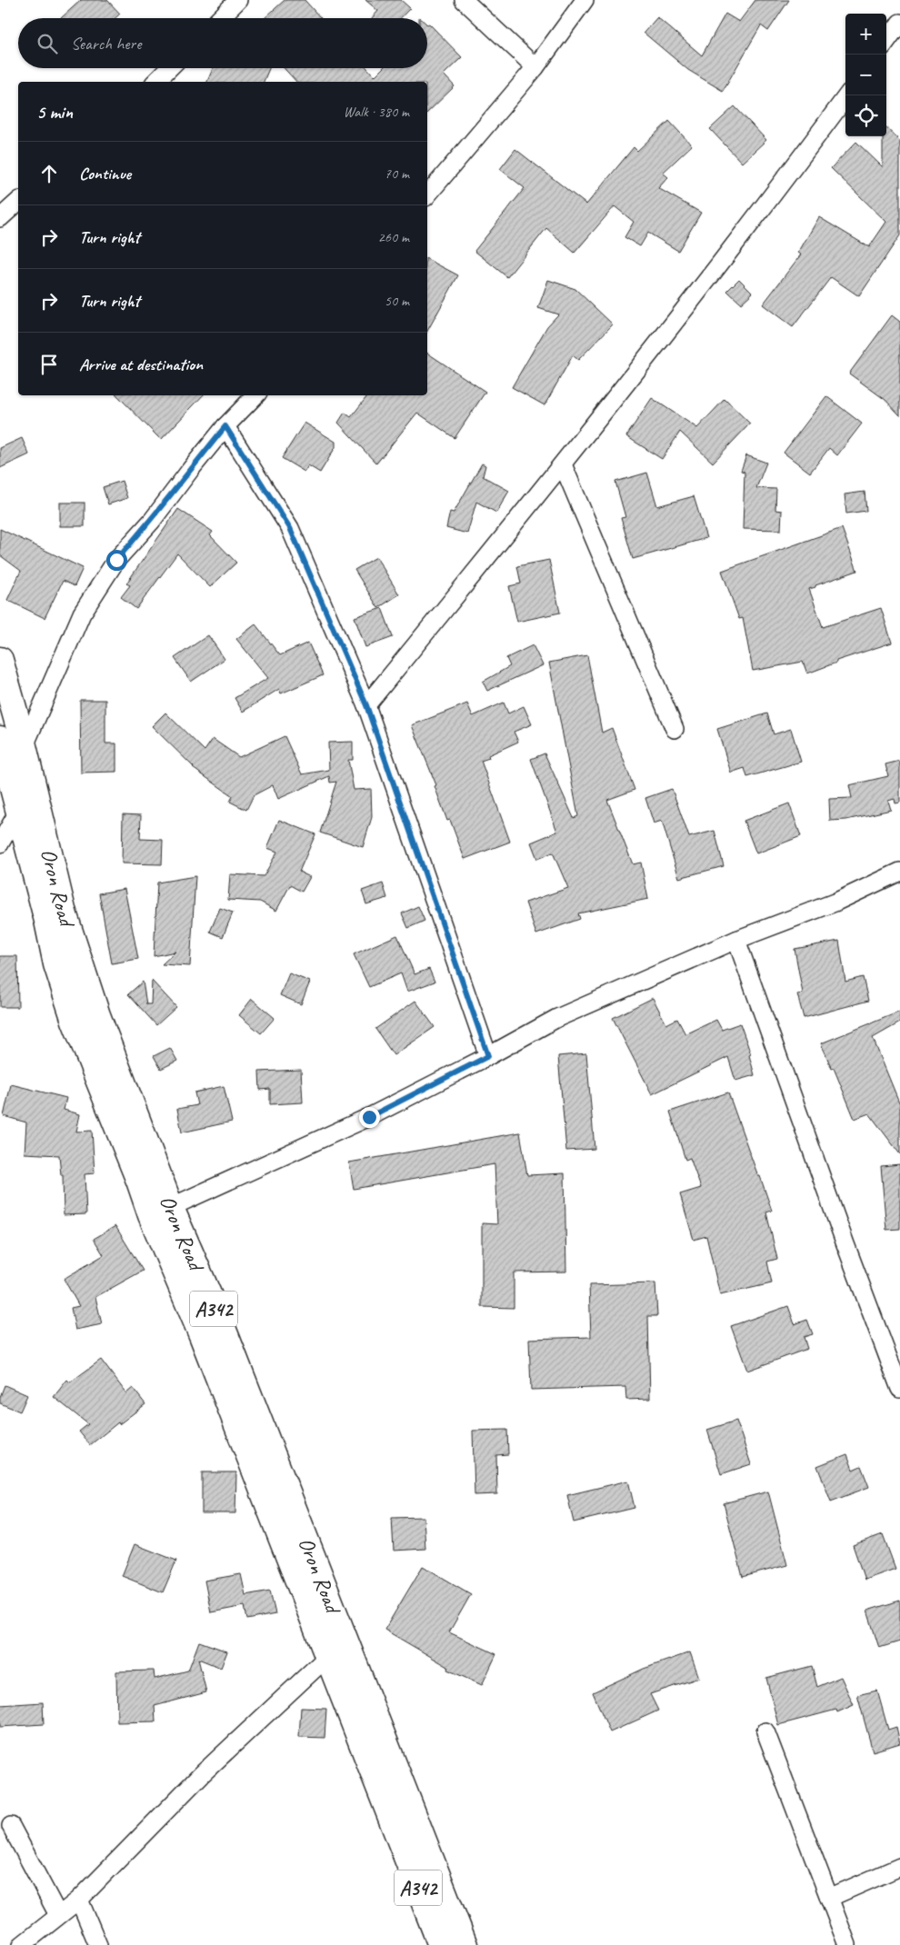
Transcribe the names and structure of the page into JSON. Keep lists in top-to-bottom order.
{
  "streets": {
    "highway": ["Oron Road", "A342"]
  },
  "page": {
    "map_buttons": ["+", "−"],
    "search": "Search here",
    "heading": ["5 min", "Walk · 380 m"],
    "list": [
      ["Continue", "70 m"],
      ["Turn right", "260 m"],
      ["Turn right", "50 m"],
      "Arrive at destination"
    ]
  }
}
